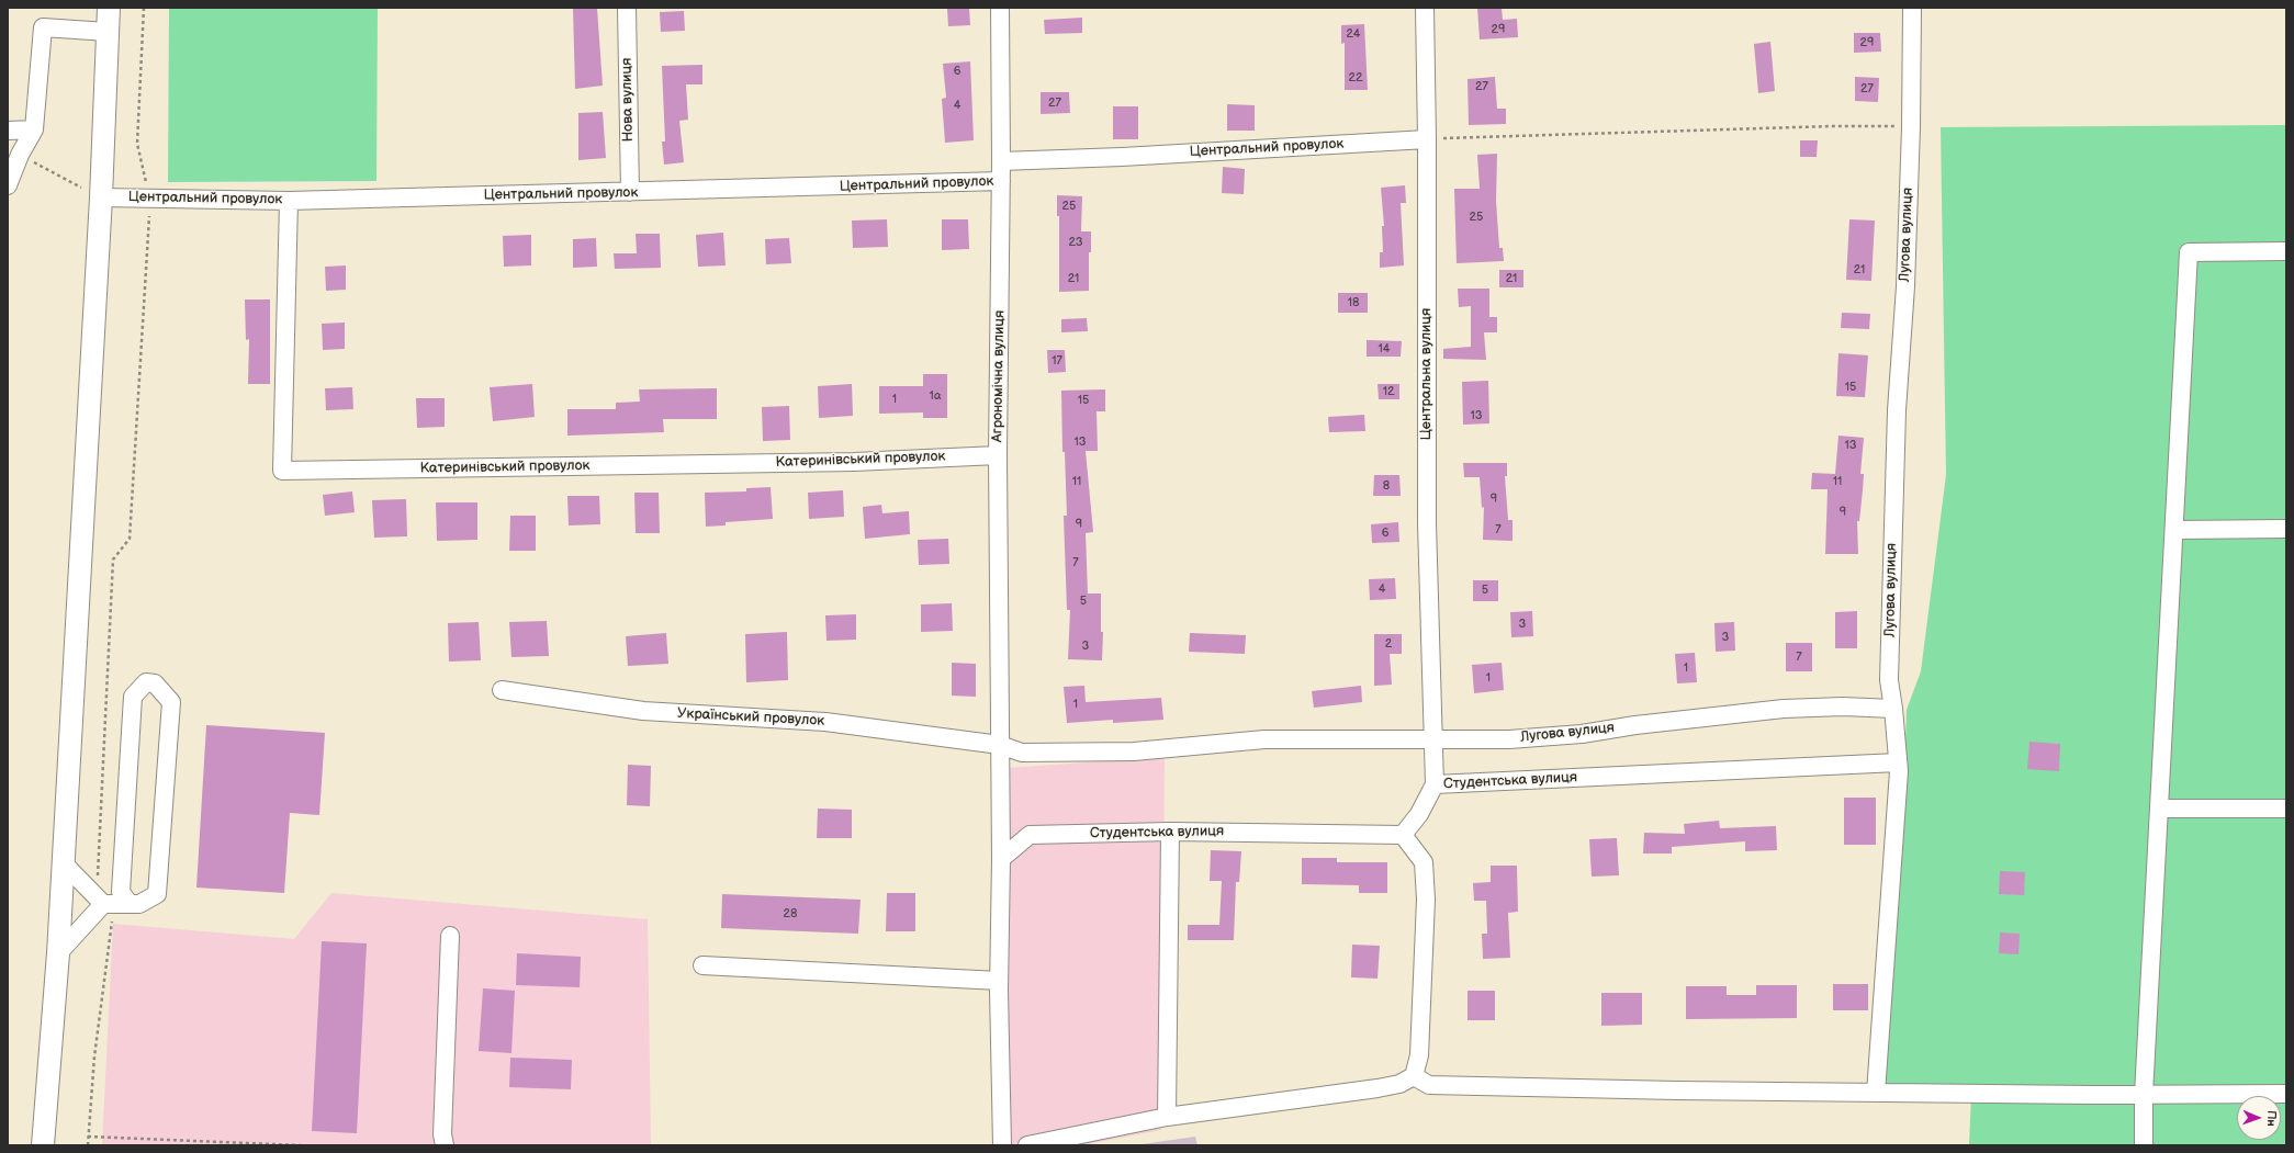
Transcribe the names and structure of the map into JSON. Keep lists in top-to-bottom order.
{
  "streets": {
    "street": [
      "Нова вулиця",
      "Центральний провулок",
      "Лугова вулиця",
      "Центральна вулиця",
      "Агрономічна вулиця",
      "Катеринівський провулок",
      "Український провулок",
      "Студентська вулиця"
    ]
  },
  "crossings": [
    ["Нова вулиця", "Центральний провулок"],
    ["Центральний провулок", "Центральна вулиця"],
    ["Центральний провулок", "Агрономічна вулиця"],
    ["Центральний провулок", "Катеринівський провулок"],
    ["Лугова вулиця", "Центральна вулиця"],
    ["Лугова вулиця", "Український провулок"],
    ["Центральна вулиця", "Український провулок"],
    ["Центральна вулиця", "Студентська вулиця"],
    ["Агрономічна вулиця", "Катеринівський провулок"],
    ["Агрономічна вулиця", "Український провулок"],
    ["Агрономічна вулиця", "Студентська вулиця"]
  ],
  "house_numbers": [
    "29",
    "24",
    "29",
    "6",
    "22",
    "27",
    "27",
    "27",
    "4",
    "25",
    "25",
    "23",
    "21",
    "21",
    "21",
    "18",
    "14",
    "17",
    "15",
    "12",
    "1а",
    "1",
    "15",
    "13",
    "13",
    "13",
    "11",
    "11",
    "8",
    "9",
    "9",
    "9",
    "7",
    "6",
    "7",
    "4",
    "5",
    "5",
    "3",
    "3",
    "2",
    "3",
    "7",
    "1",
    "1",
    "1",
    "28"
  ],
  "north": "right"
}
